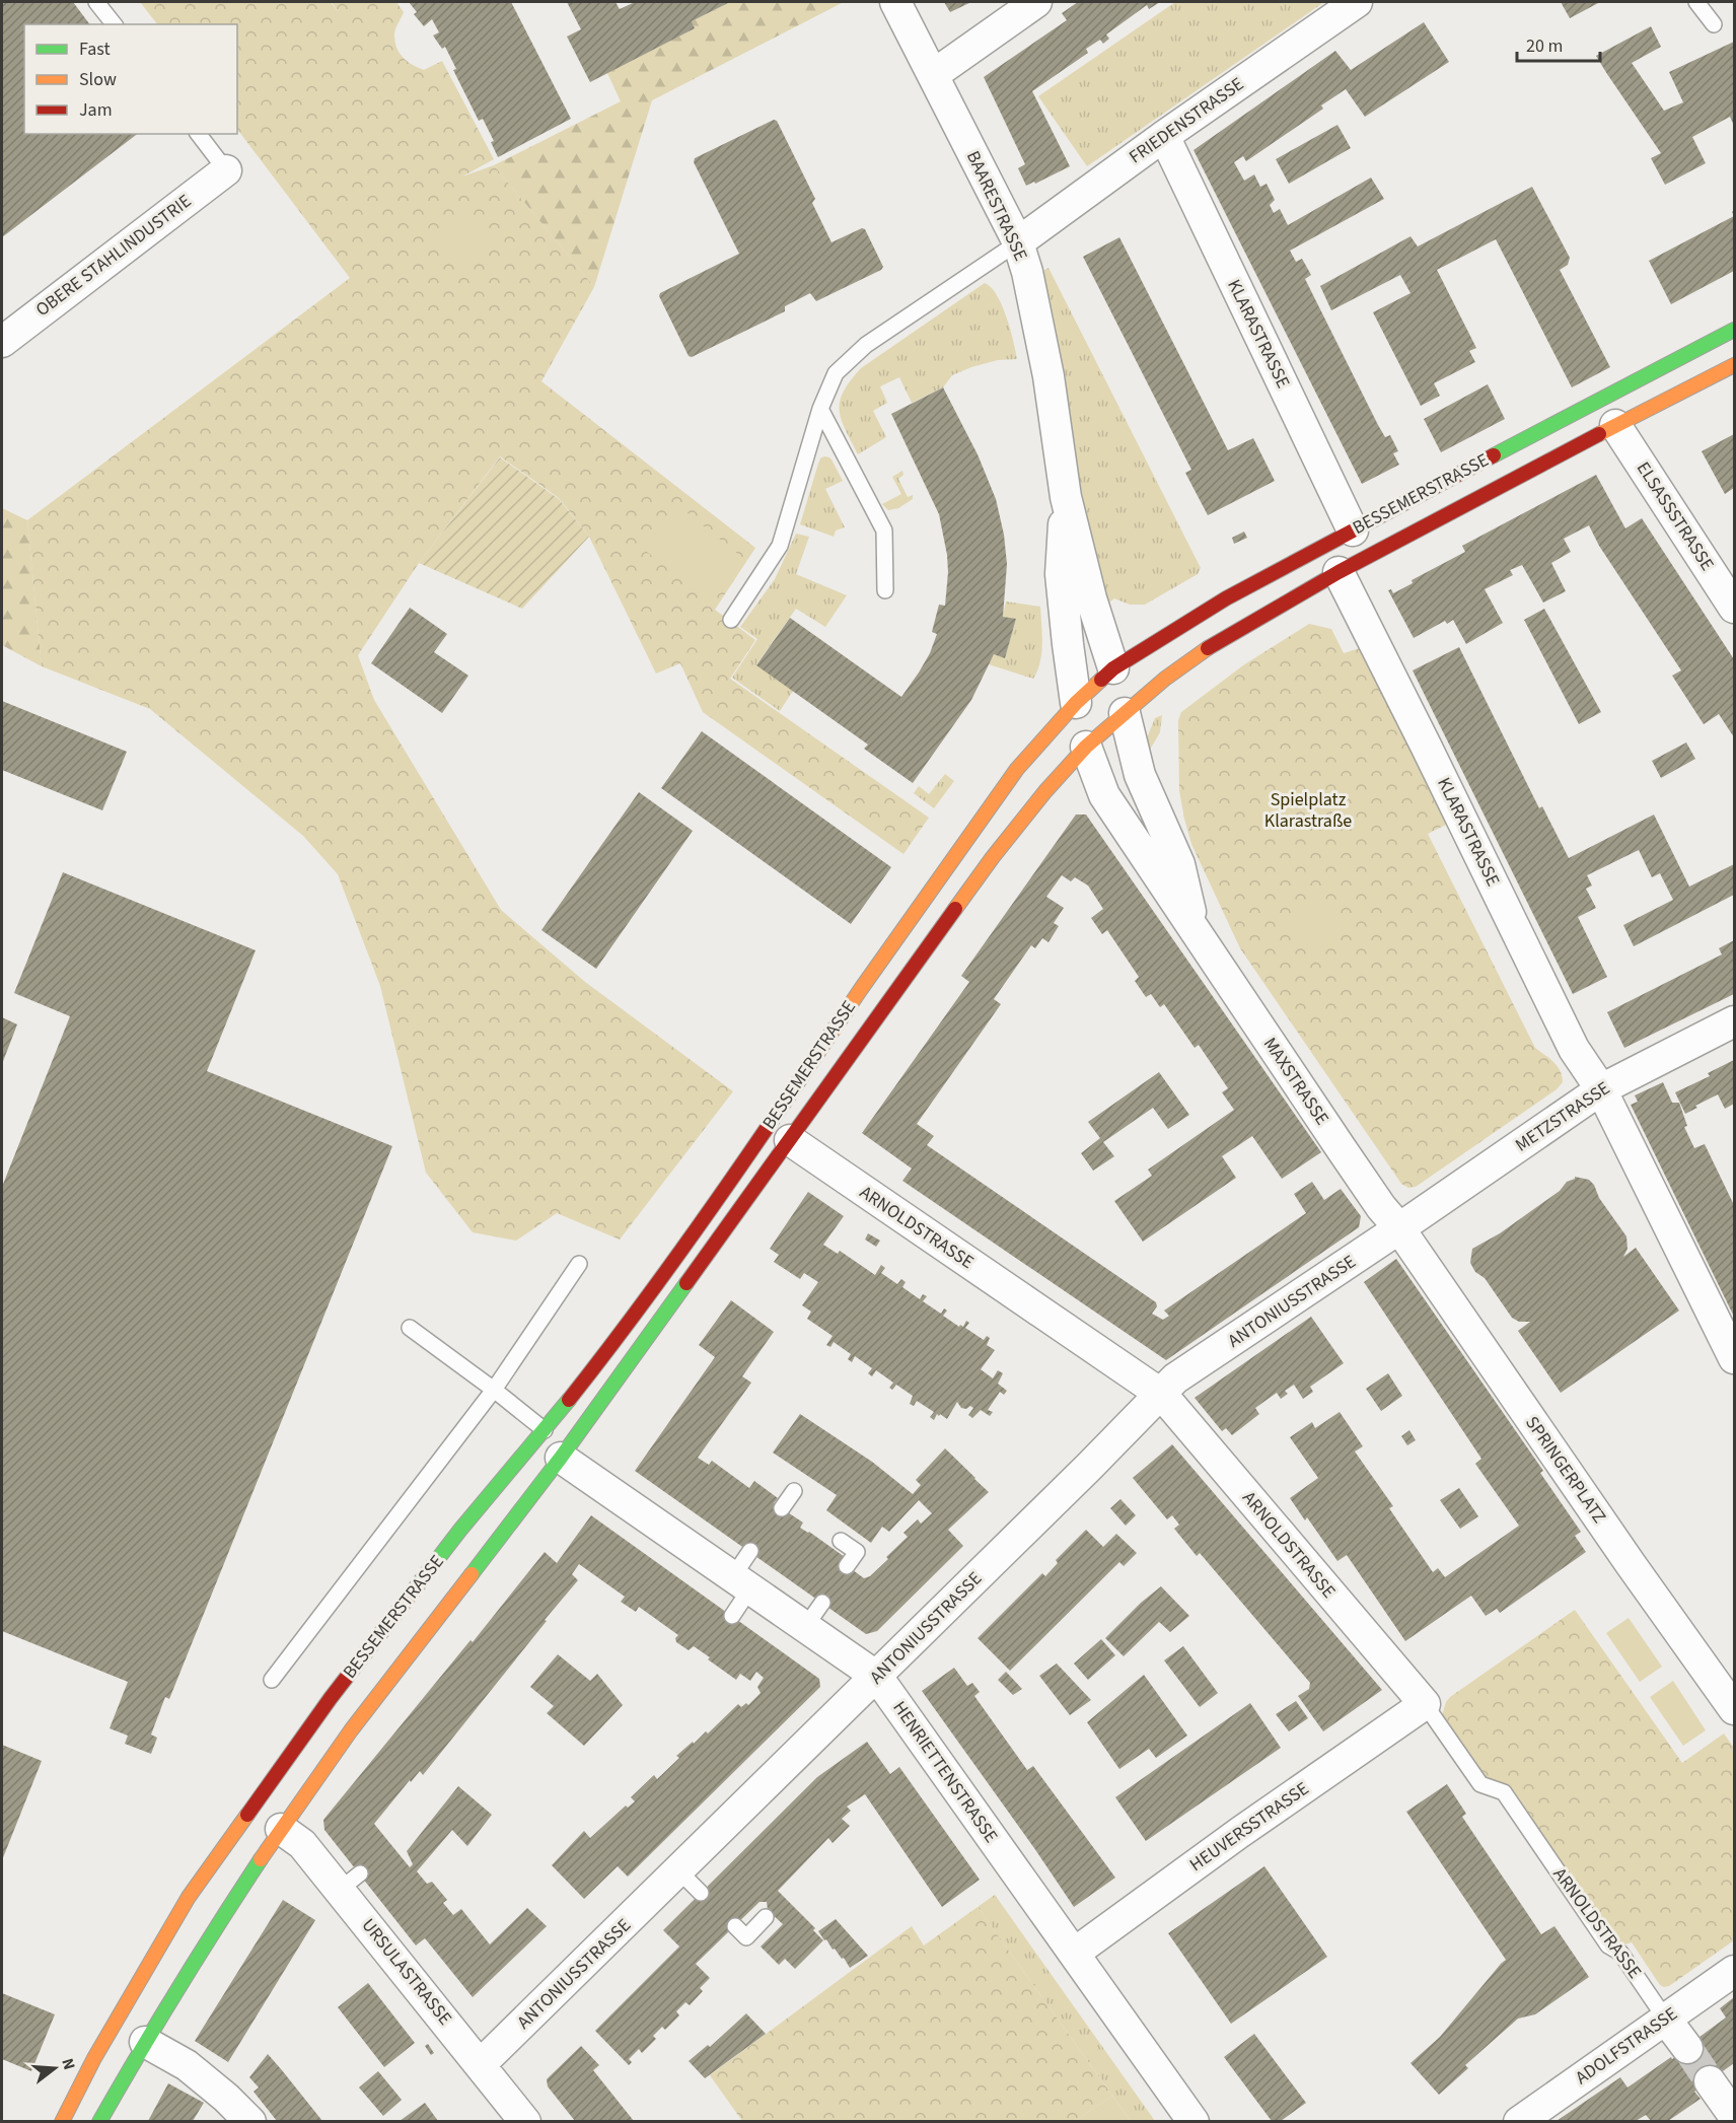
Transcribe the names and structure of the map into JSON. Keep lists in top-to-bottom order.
{
  "streets": {
    "street": [
      "FRIEDENSTRASSE",
      "BAARESTRASSE",
      "OBERE STAHLINDUSTRIE",
      "KLARASTRASSE",
      "BESSEMERSTRASSE",
      "ELSASSSTRASSE",
      "MAXSTRASSE",
      "METZSTRASSE",
      "ARNOLDSTRASSE",
      "ANTONIUSSTRASSE",
      "SPRINGERPLATZ",
      "HENRIETTENSTRASSE",
      "HEUVERSSTRASSE",
      "URSULASTRASSE",
      "ADOLFSTRASSE"
    ]
  },
  "crossings": [
    ["FRIEDENSTRASSE", "BAARESTRASSE"],
    ["FRIEDENSTRASSE", "KLARASTRASSE"],
    ["BAARESTRASSE", "BESSEMERSTRASSE"],
    ["BAARESTRASSE", "MAXSTRASSE"],
    ["KLARASTRASSE", "BESSEMERSTRASSE"],
    ["KLARASTRASSE", "METZSTRASSE"],
    ["BESSEMERSTRASSE", "ELSASSSTRASSE"],
    ["BESSEMERSTRASSE", "MAXSTRASSE"],
    ["BESSEMERSTRASSE", "ARNOLDSTRASSE"],
    ["BESSEMERSTRASSE", "HENRIETTENSTRASSE"],
    ["BESSEMERSTRASSE", "URSULASTRASSE"],
    ["MAXSTRASSE", "METZSTRASSE"],
    ["MAXSTRASSE", "ANTONIUSSTRASSE"],
    ["MAXSTRASSE", "SPRINGERPLATZ"],
    ["METZSTRASSE", "ANTONIUSSTRASSE"],
    ["METZSTRASSE", "SPRINGERPLATZ"],
    ["ARNOLDSTRASSE", "ANTONIUSSTRASSE"],
    ["ARNOLDSTRASSE", "HEUVERSSTRASSE"],
    ["ARNOLDSTRASSE", "ADOLFSTRASSE"],
    ["ANTONIUSSTRASSE", "SPRINGERPLATZ"],
    ["ANTONIUSSTRASSE", "HENRIETTENSTRASSE"],
    ["ANTONIUSSTRASSE", "URSULASTRASSE"],
    ["HENRIETTENSTRASSE", "HEUVERSSTRASSE"]
  ],
  "parks": ["Spielplatz Klarastraße"],
  "legend": ["Fast", "Slow", "Jam"],
  "scale_bar": "20 m",
  "north": "right"
}
